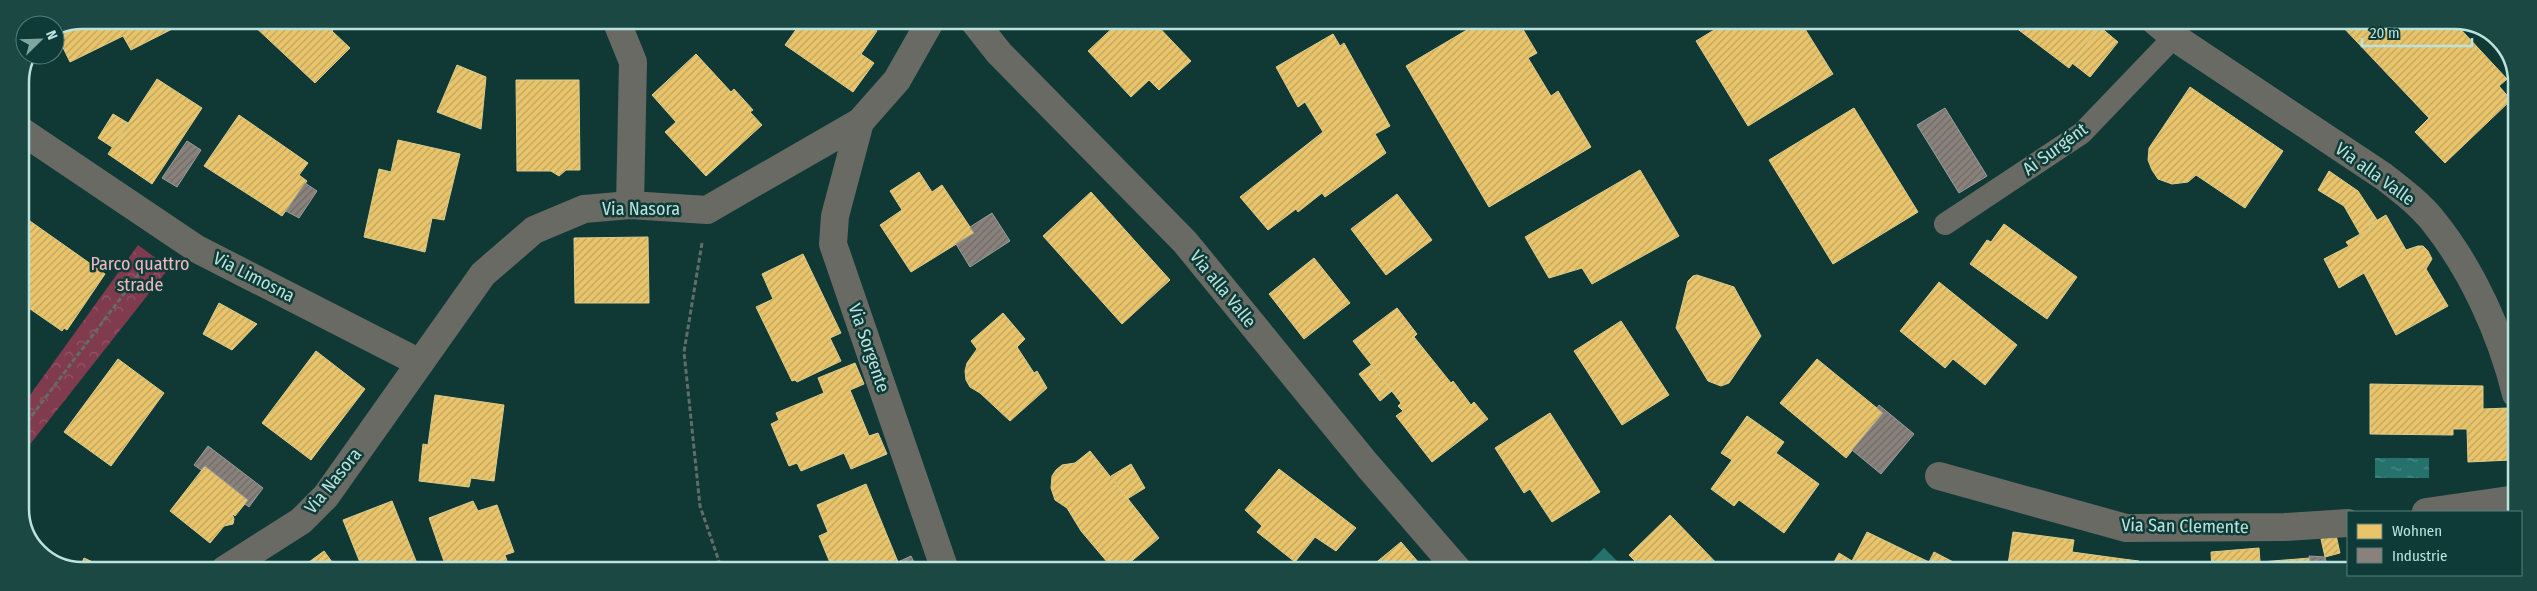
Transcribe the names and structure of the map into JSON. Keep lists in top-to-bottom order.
{
  "streets": {
    "street": [
      "Via alla Valle",
      "Via Nasora",
      "Via Limosna",
      "Via Sorgente",
      "Via San Clemente"
    ],
    "lane": ["Ai Surgént"]
  },
  "crossings": [
    ["Ai Surgént", "Via alla Valle"],
    ["Via Nasora", "Via Limosna"]
  ],
  "parks": ["Parco quattro strade"],
  "legend": ["Wohnen", "Industrie"],
  "scale_bar": "20 m",
  "north": "top right"
}
